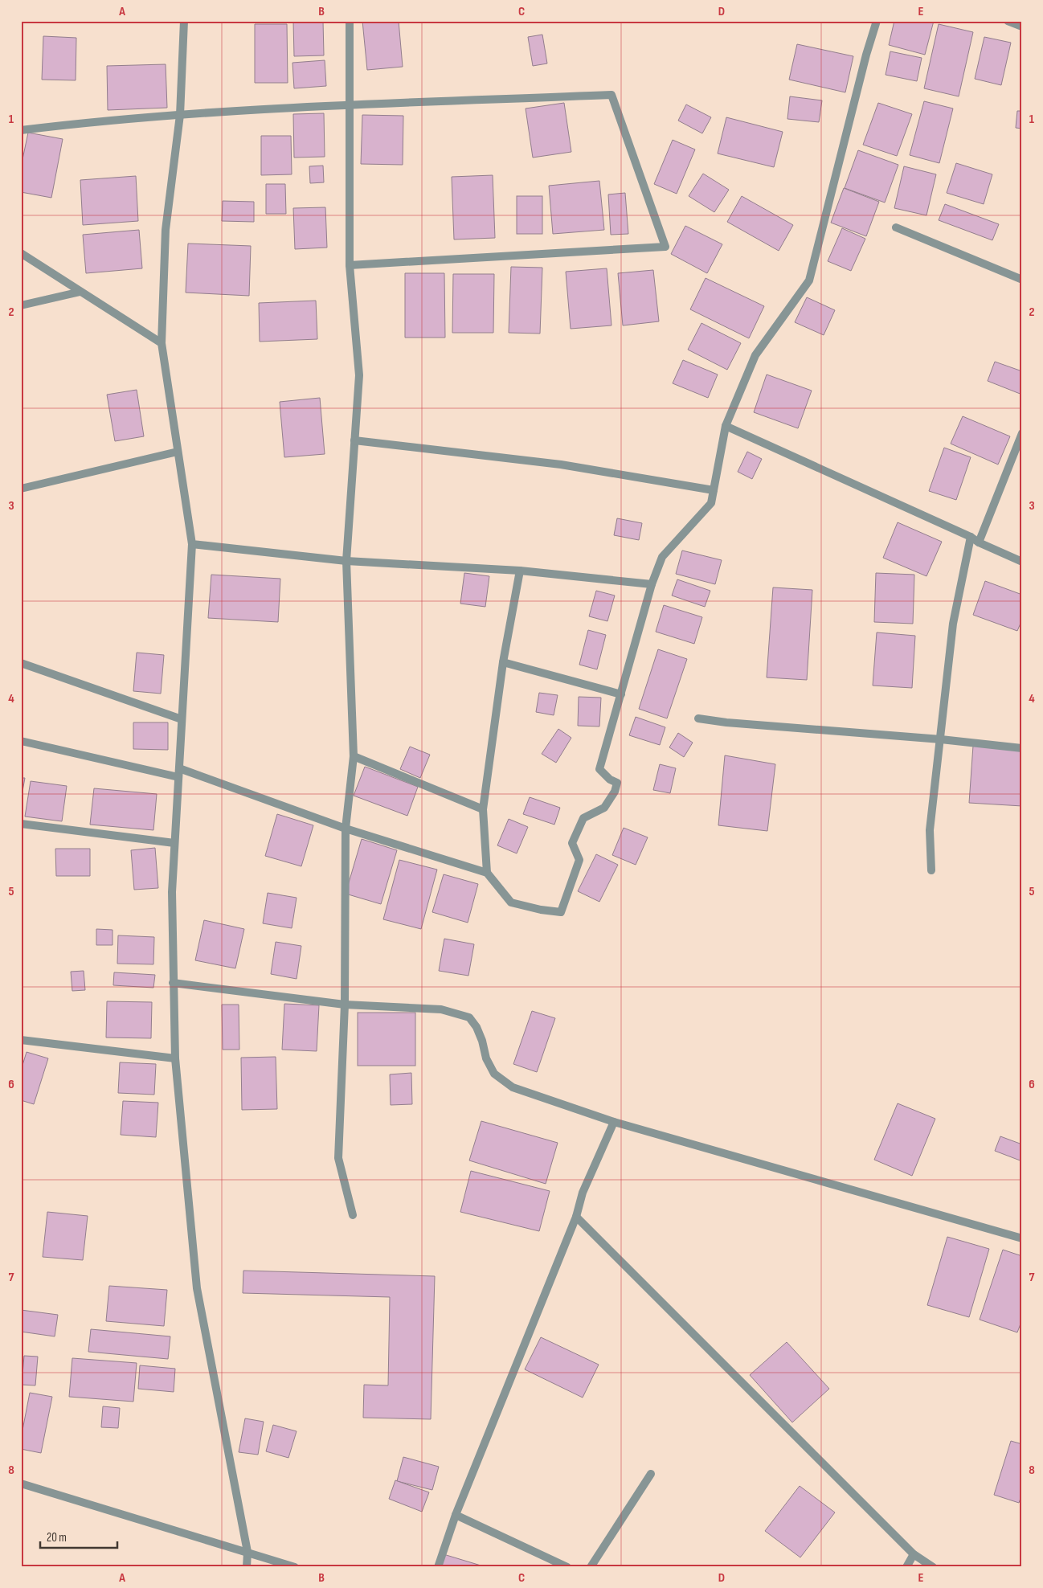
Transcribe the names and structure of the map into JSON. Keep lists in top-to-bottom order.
{
  "scale_bar": "20 m",
  "grid": {
    "columns": [
      "A",
      "B",
      "C",
      "D",
      "E"
    ],
    "rows": [
      "1",
      "2",
      "3",
      "4",
      "5",
      "6",
      "7",
      "8"
    ]
  }
}
